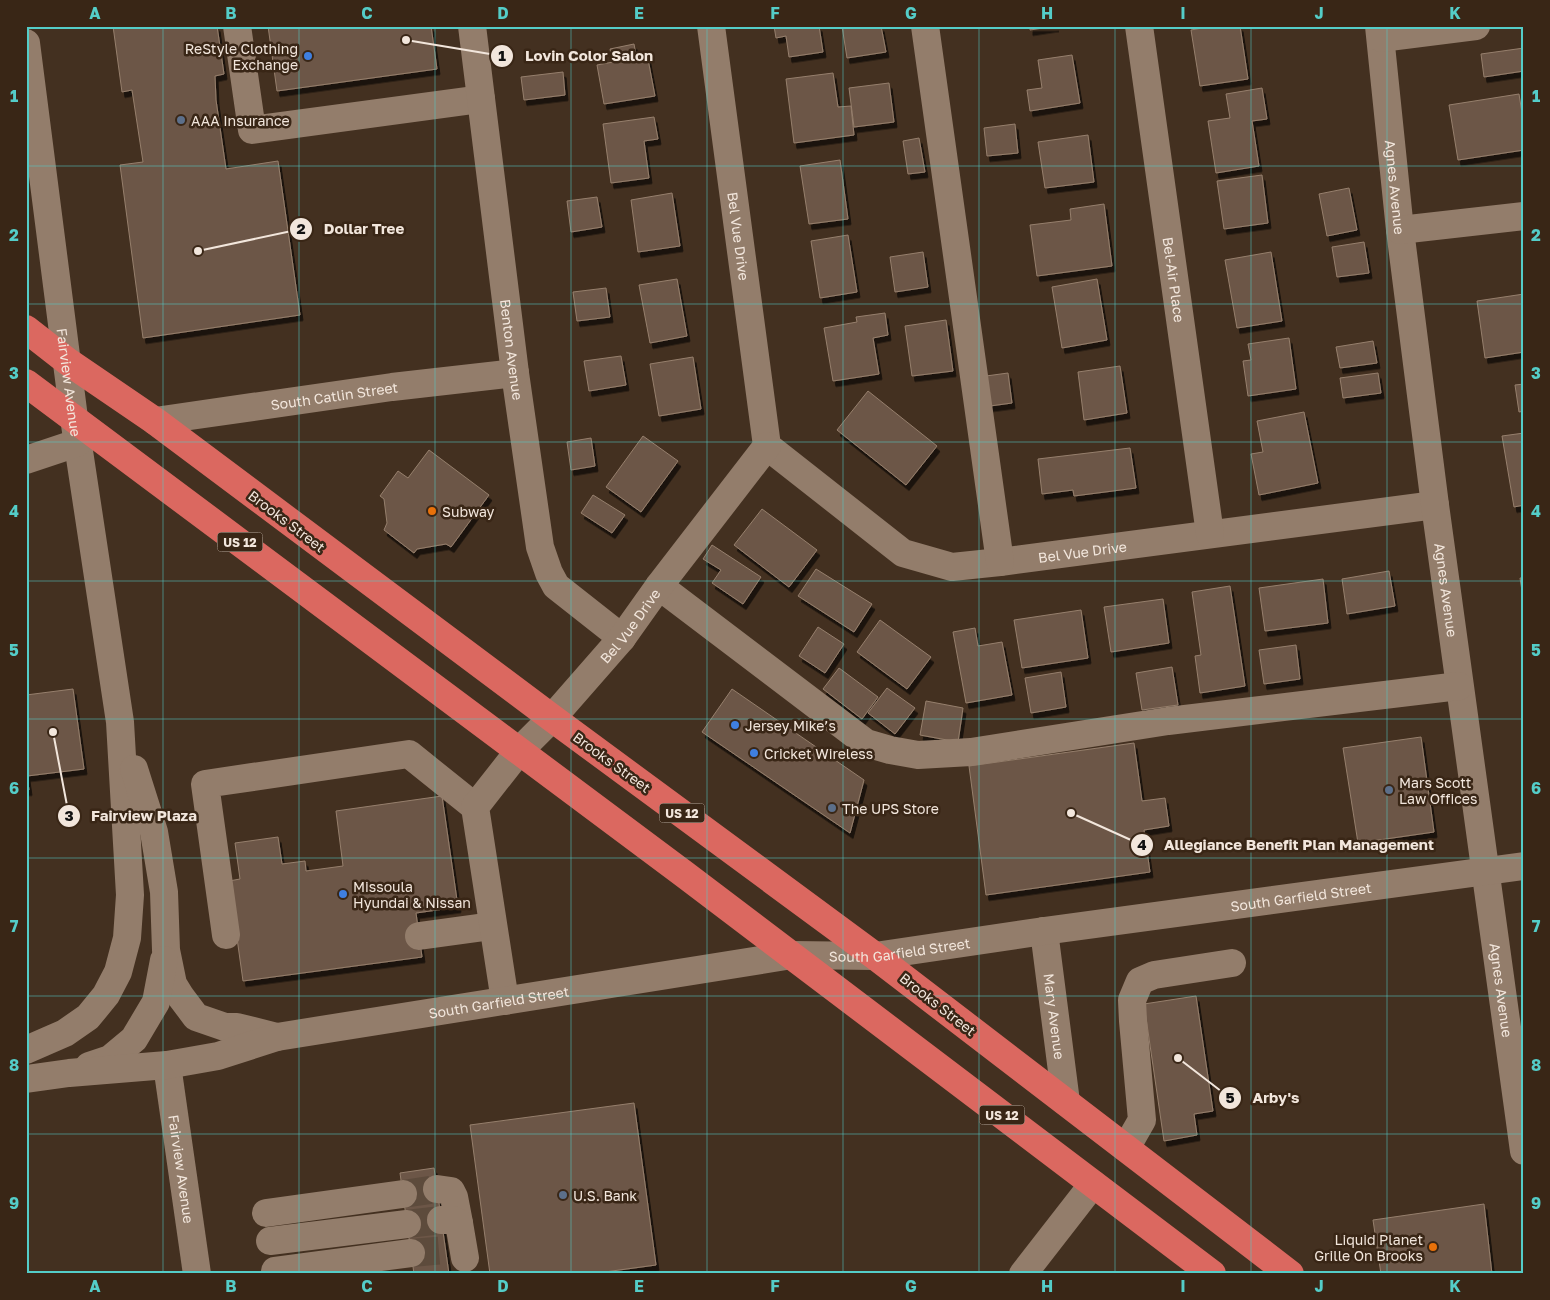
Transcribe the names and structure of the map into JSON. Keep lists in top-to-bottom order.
{
  "streets": {
    "highway": ["Brooks Street", "US 12"],
    "street": [
      "Agnes Avenue",
      "Bel Vue Drive",
      "Bel-Air Place",
      "Benton Avenue",
      "Fairview Avenue",
      "South Catlin Street",
      "South Garfield Street",
      "Mary Avenue"
    ]
  },
  "crossings": [
    ["Agnes Avenue", "Bel Vue Drive"],
    ["Agnes Avenue", "South Garfield Street"],
    ["Bel Vue Drive", "Bel-Air Place"],
    ["Bel Vue Drive", "Benton Avenue"],
    ["Bel Vue Drive", "Brooks Street"],
    ["Bel Vue Drive", "US 12"],
    ["Benton Avenue", "South Catlin Street"],
    ["Fairview Avenue", "Brooks Street"],
    ["Fairview Avenue", "US 12"],
    ["South Catlin Street", "Brooks Street"],
    ["Brooks Street", "South Garfield Street"],
    ["Brooks Street", "Mary Avenue"],
    ["US 12", "South Garfield Street"],
    ["South Garfield Street", "Mary Avenue"]
  ],
  "places": [
    "Lovin Color Salon",
    "ReStyle Clothing Exchange",
    "AAA Insurance",
    "Dollar Tree",
    "Subway",
    "Jersey Mike’s",
    "Fairview Plaza",
    "Cricket Wireless",
    "Mars Scott Law Offices",
    "The UPS Store",
    "Allegiance Benefit Plan Management",
    "Missoula Hyundai & Nissan",
    "Arby's",
    "U.S. Bank",
    "Liquid Planet Grille On Brooks"
  ],
  "grid": {
    "columns": [
      "A",
      "B",
      "C",
      "D",
      "E",
      "F",
      "G",
      "H",
      "I",
      "J",
      "K"
    ],
    "rows": [
      "1",
      "2",
      "3",
      "4",
      "5",
      "6",
      "7",
      "8",
      "9"
    ]
  }
}
